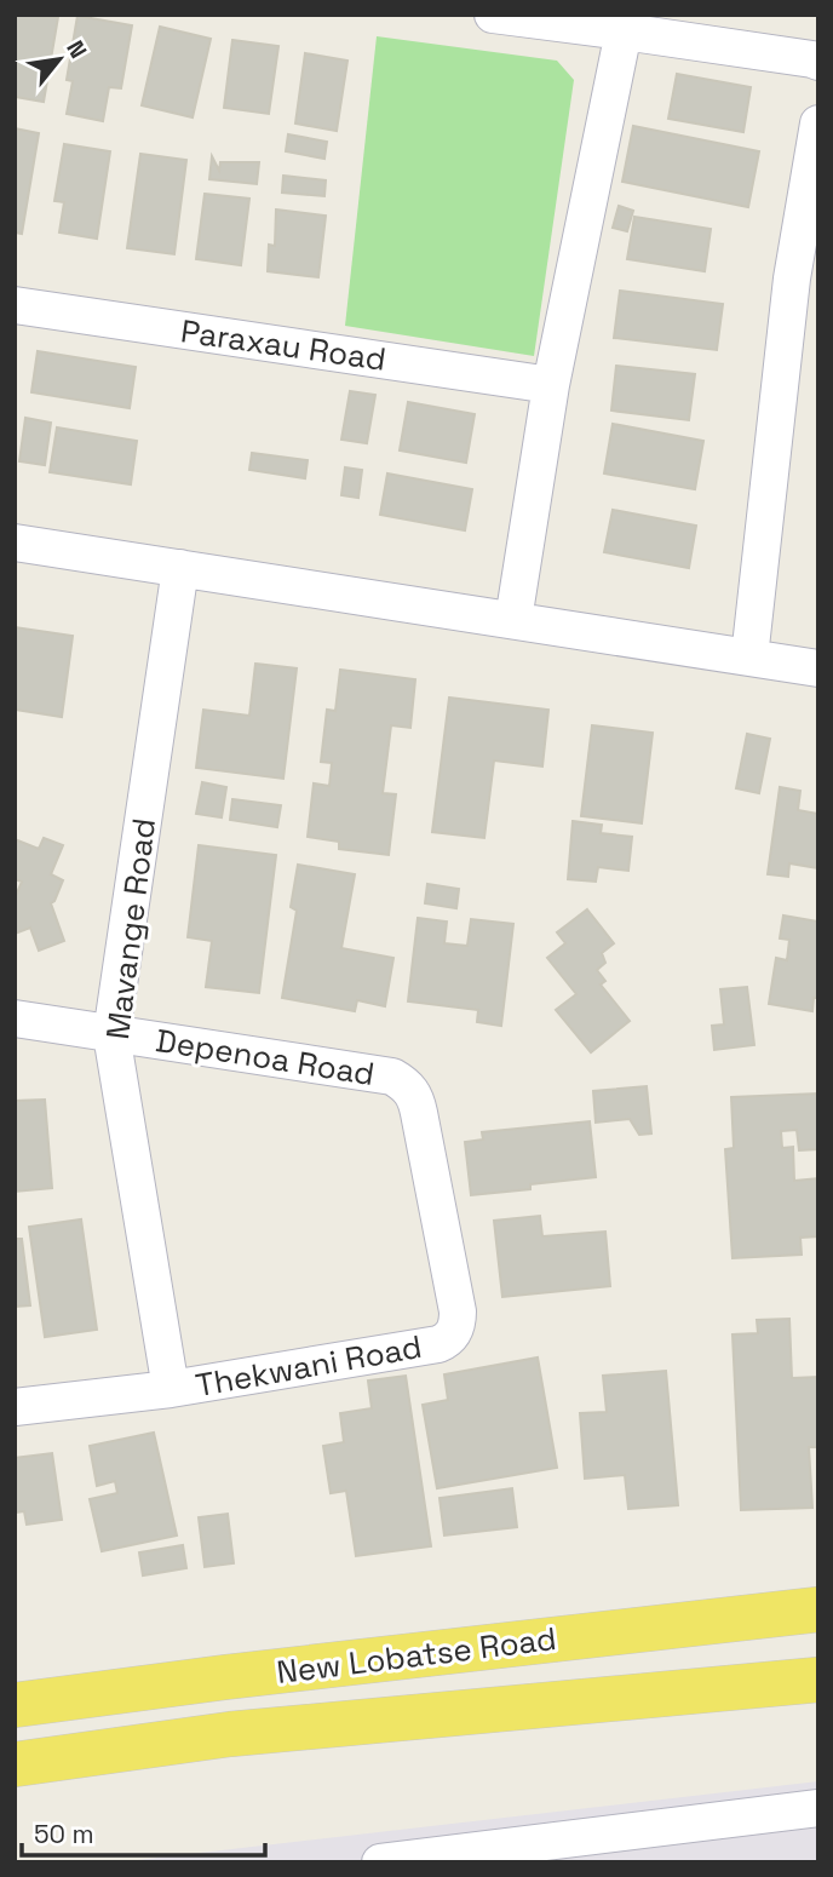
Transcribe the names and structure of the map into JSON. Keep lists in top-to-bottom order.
{
  "streets": {
    "main road": ["New Lobatse Road"],
    "street": [
      "Paraxau Road",
      "Mavange Road",
      "Depenoa Road",
      "Thekwani Road"
    ]
  },
  "crossings": [
    ["Mavange Road", "Depenoa Road"],
    ["Mavange Road", "Thekwani Road"],
    ["Depenoa Road", "Thekwani Road"]
  ],
  "scale_bar": "50 m",
  "north": "top right"
}
